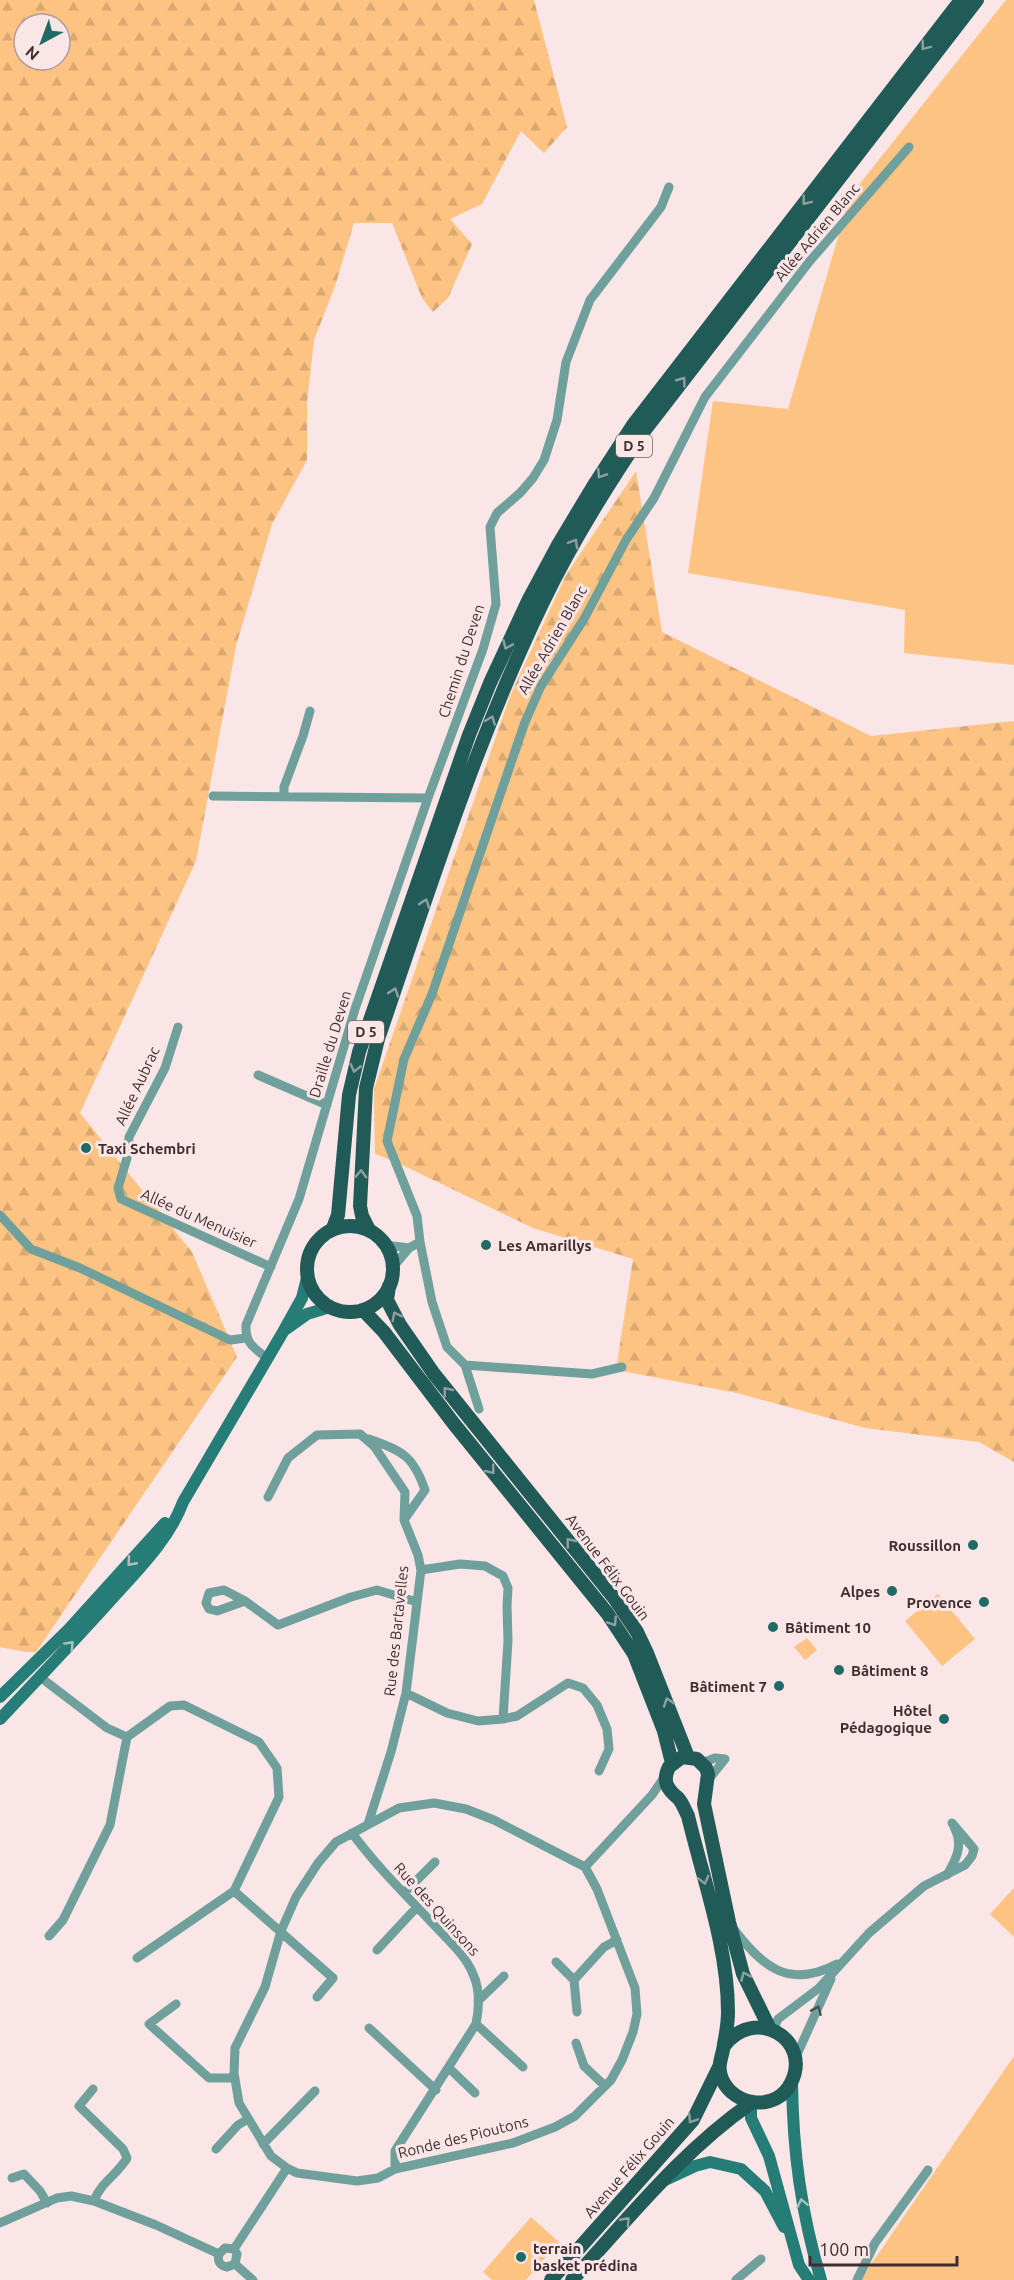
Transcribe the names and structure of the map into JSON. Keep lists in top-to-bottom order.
{
  "streets": {
    "main road": ["D 5", "Avenue Félix Gouin"],
    "street": [
      "Allée Adrien Blanc",
      "Chemin du Deven",
      "Draille du Deven",
      "Allée Aubrac",
      "Allée du Menuisier",
      "Rue des Bartavelles",
      "Rue des Quinsons",
      "Ronde des Pioutons"
    ]
  },
  "crossings": [
    ["D 5", "Avenue Félix Gouin"],
    ["Chemin du Deven", "Draille du Deven"],
    ["Draille du Deven", "Allée du Menuisier"],
    ["Allée Aubrac", "Allée du Menuisier"],
    ["Rue des Bartavelles", "Ronde des Pioutons"],
    ["Rue des Quinsons", "Ronde des Pioutons"]
  ],
  "places": [
    "Taxi Schembri",
    "Les Amarillys",
    "Roussillon",
    "Alpes",
    "Provence",
    "Bâtiment 10",
    "Bâtiment 8",
    "Bâtiment 7",
    "Hôtel Pédagogique",
    "terrain basket prédina"
  ],
  "scale_bar": "100 m",
  "north": "bottom left"
}
